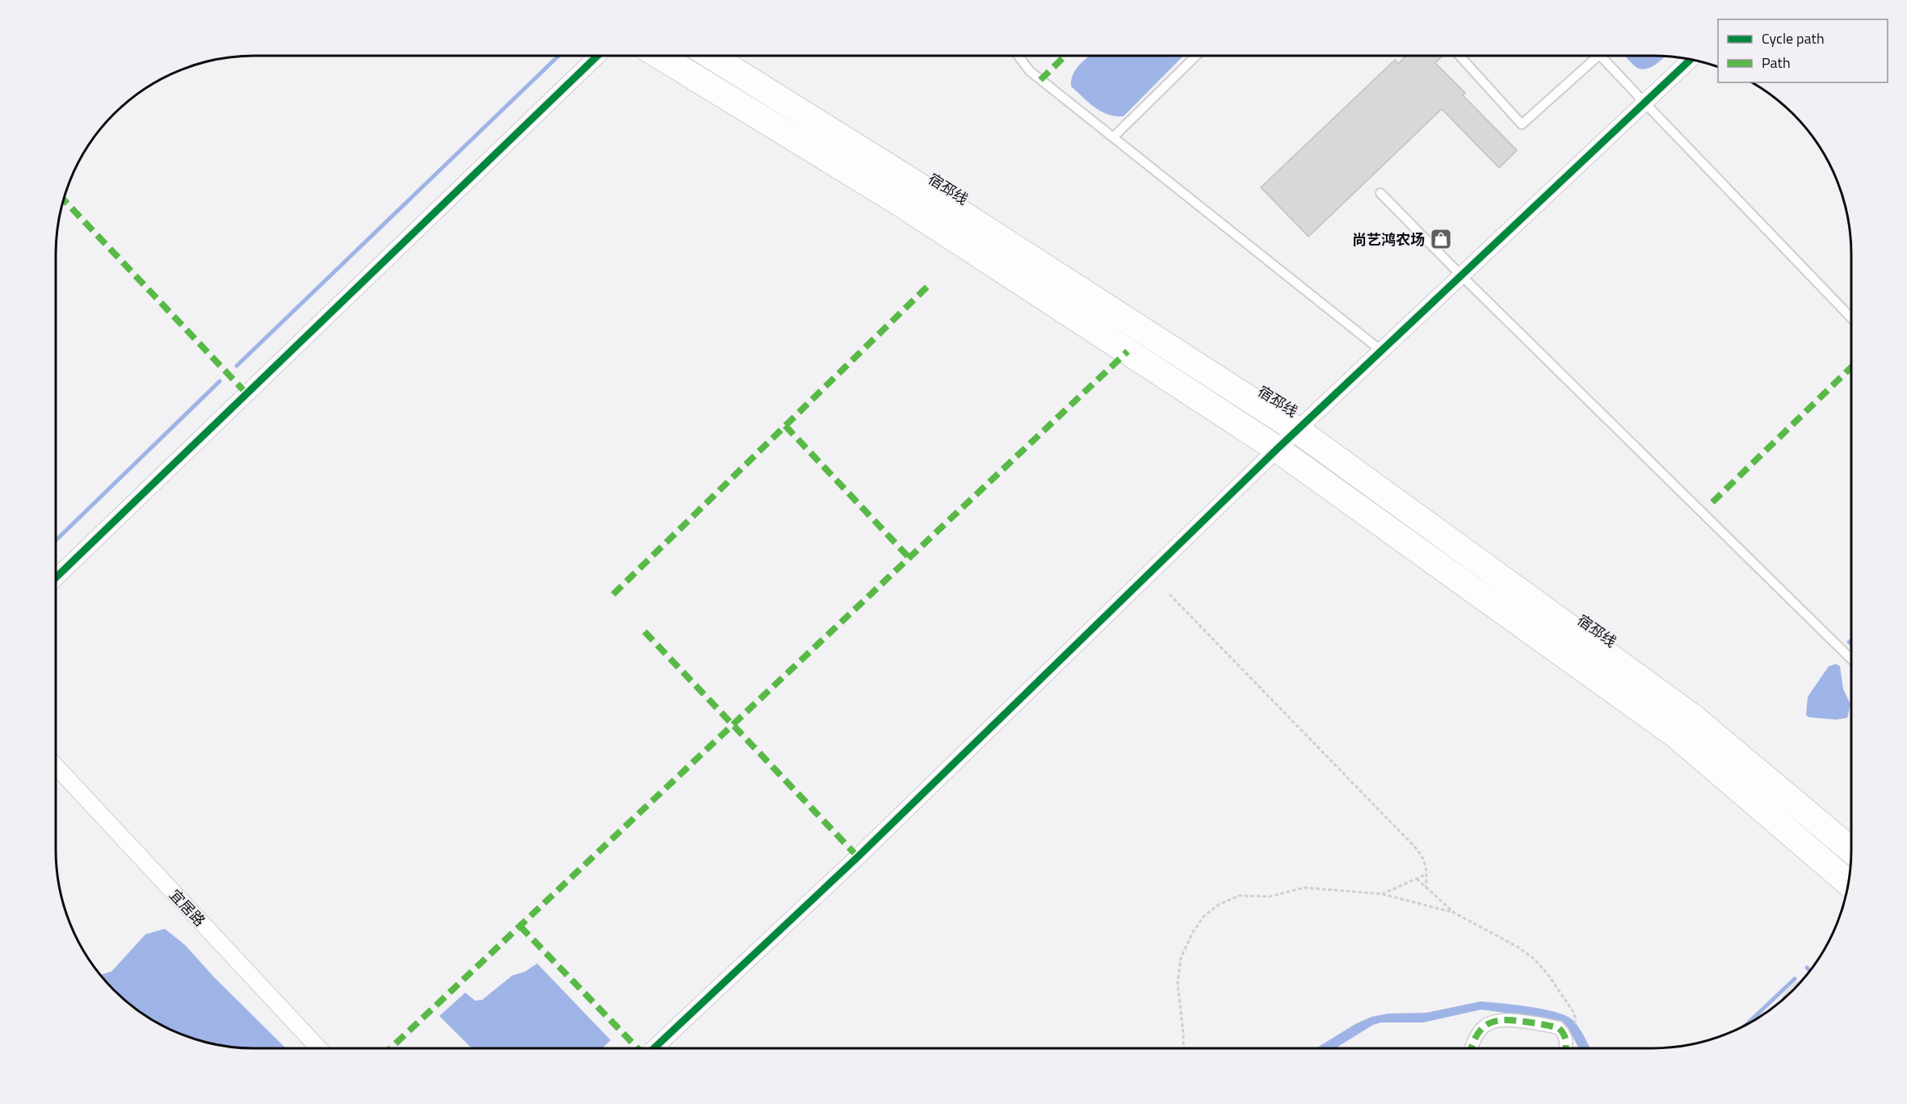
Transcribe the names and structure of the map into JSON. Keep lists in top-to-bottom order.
{
  "streets": {
    "main road": ["宿邳线"],
    "street": ["宜居路"]
  },
  "places": {
    "shop": ["尚艺鸿农场"]
  },
  "legend": ["Cycle path", "Path"]
}
